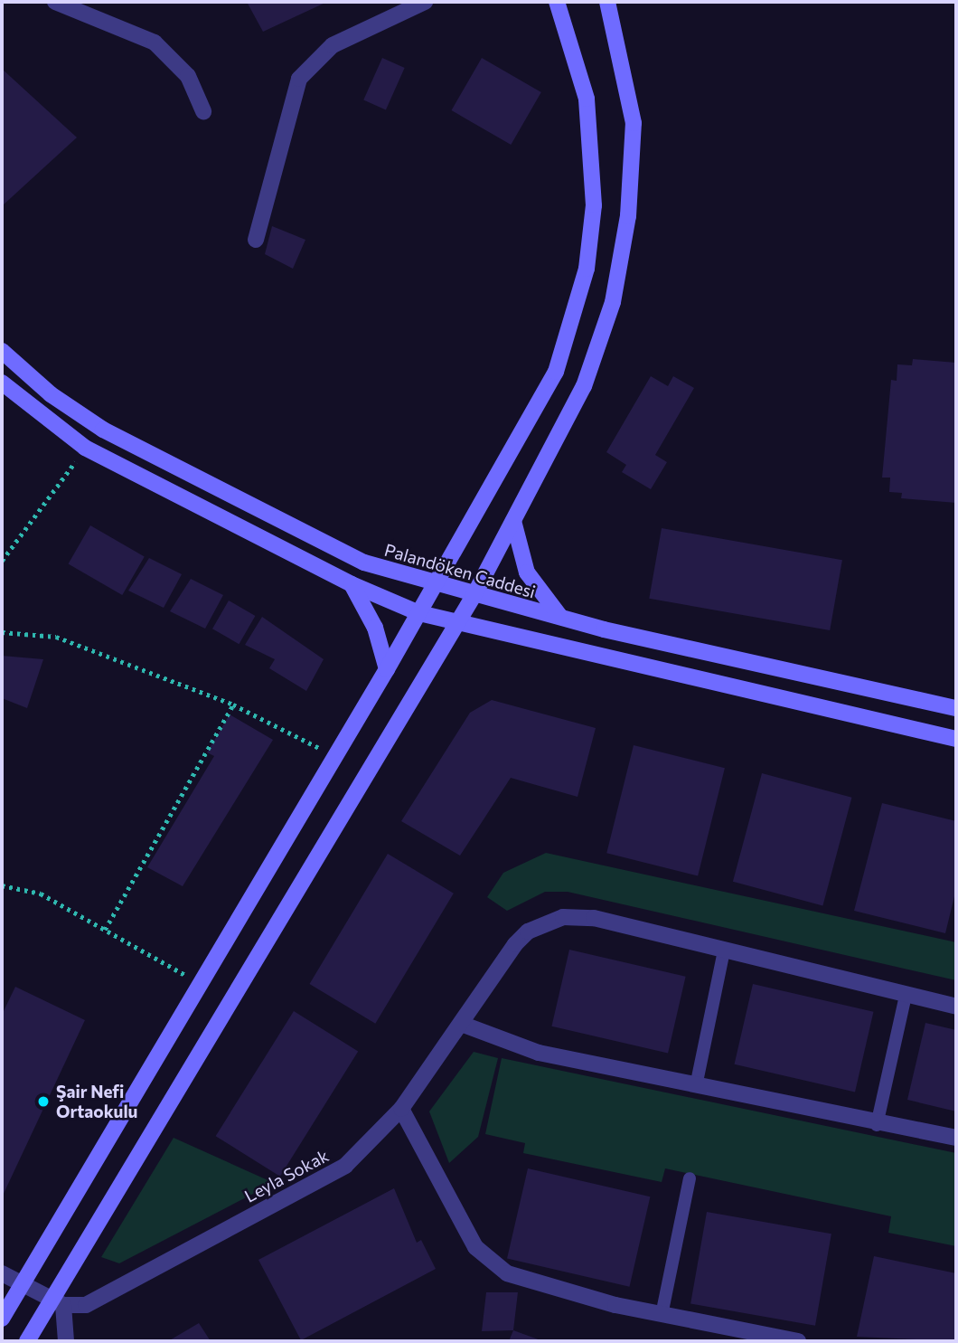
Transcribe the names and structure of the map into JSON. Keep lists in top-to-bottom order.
{
  "streets": {
    "main road": ["Palandöken Caddesi"],
    "street": ["Leyla Sokak"]
  },
  "places": ["Şair Nefi Ortaokulu"]
}
